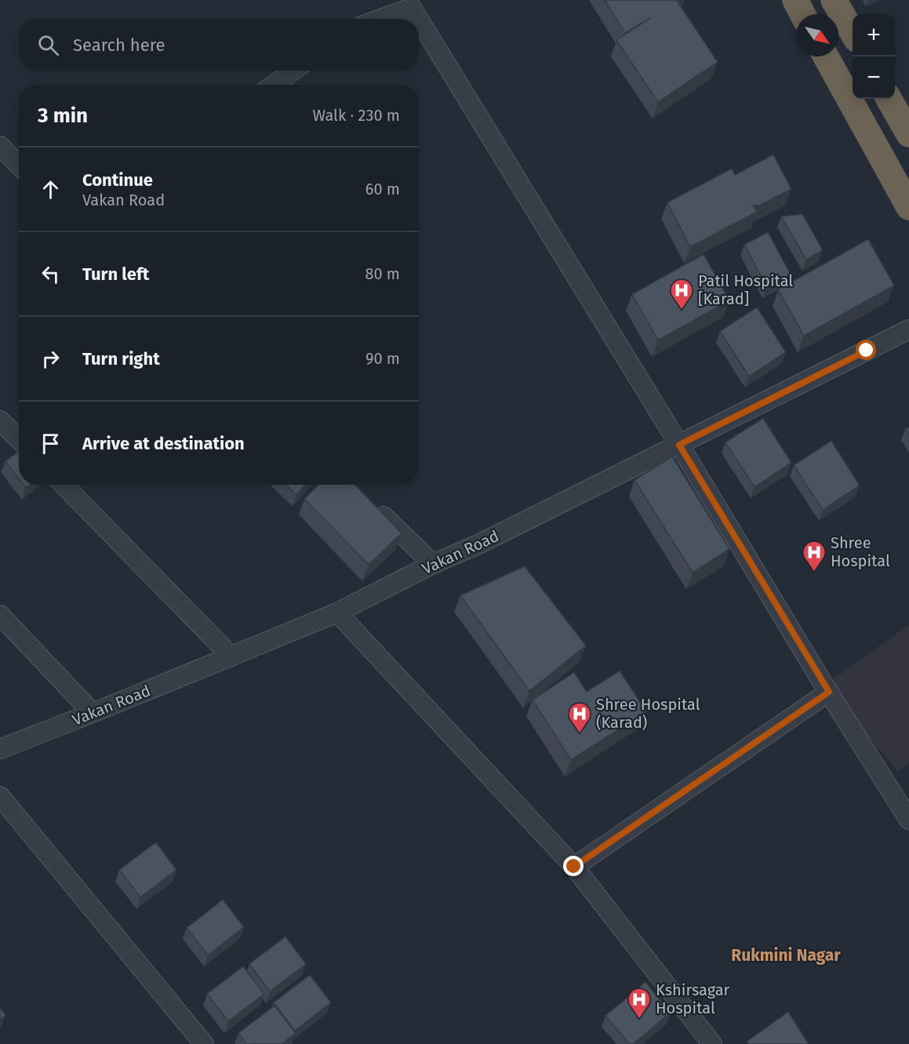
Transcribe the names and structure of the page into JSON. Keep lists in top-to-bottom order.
{
  "streets": {
    "street": ["Vakan Road"]
  },
  "districts": ["Rukmini Nagar"],
  "places": {
    "hospital": [
      "Patil Hospital [Karad]",
      "Shree Hospital",
      "Shree Hospital (Karad)",
      "Kshirsagar Hospital"
    ]
  },
  "north": "bottom right",
  "page": {
    "map_buttons": ["+", "−"],
    "search": "Search here",
    "heading": ["3 min", "Walk · 230 m"],
    "list": [
      ["Continue", "Vakan Road", "60 m"],
      ["Turn left", "80 m"],
      ["Turn right", "90 m"],
      "Arrive at destination"
    ]
  }
}
